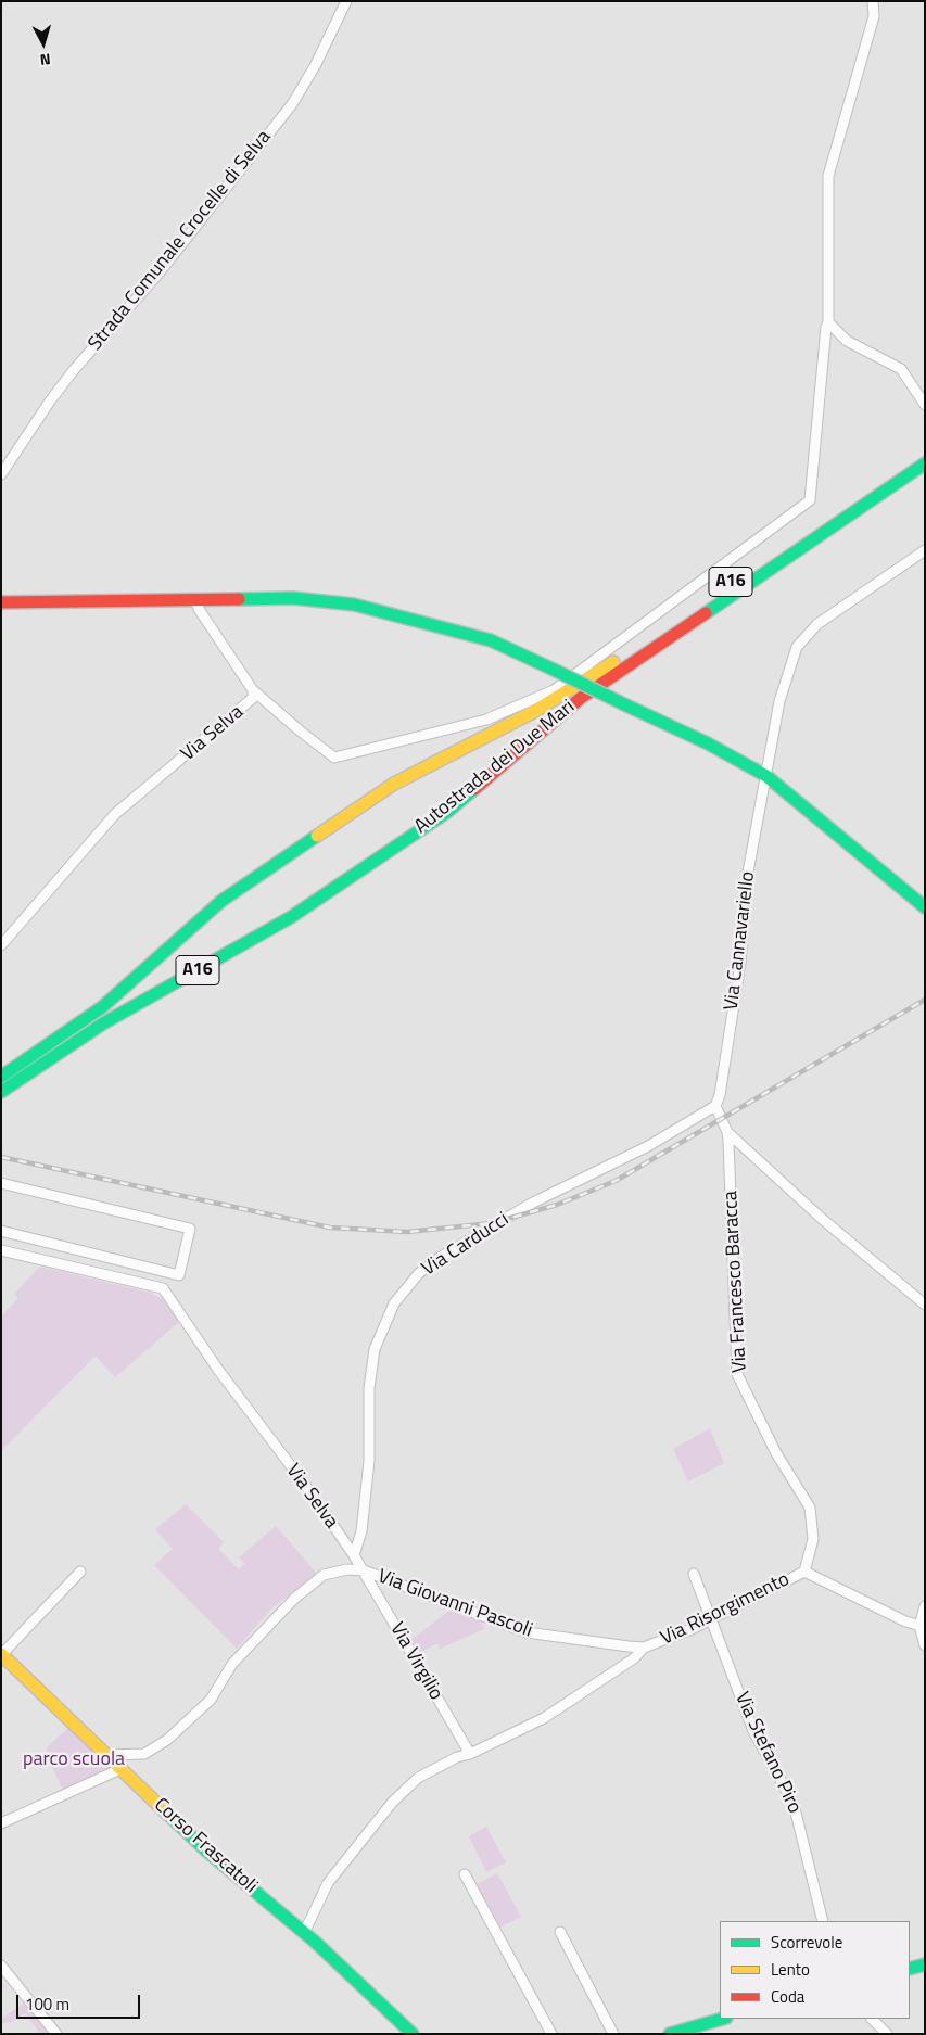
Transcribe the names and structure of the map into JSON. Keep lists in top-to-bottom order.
{
  "streets": {
    "main road": ["A16", "Autostrada dei Due Mari", "Corso Frascatoli"],
    "street": [
      "Strada Comunale Crocelle di Selva",
      "Via Selva",
      "Via Cannavariello",
      "Via Carducci",
      "Via Francesco Baracca",
      "Via Giovanni Pascoli",
      "Via Risorgimento",
      "Via Virgilio",
      "Via Stefano Piro"
    ]
  },
  "crossings": [
    ["Via Selva", "Via Carducci"],
    ["Via Selva", "Via Giovanni Pascoli"],
    ["Via Selva", "Via Virgilio"],
    ["Via Cannavariello", "Via Carducci"],
    ["Via Cannavariello", "Via Francesco Baracca"],
    ["Via Carducci", "Via Francesco Baracca"],
    ["Via Francesco Baracca", "Via Risorgimento"],
    ["Via Giovanni Pascoli", "Via Risorgimento"],
    ["Via Giovanni Pascoli", "Via Virgilio"],
    ["Via Risorgimento", "Via Stefano Piro"]
  ],
  "parks": ["parco scuola"],
  "legend": ["Scorrevole", "Lento", "Coda"],
  "scale_bar": "100 m",
  "north": "bottom"
}
